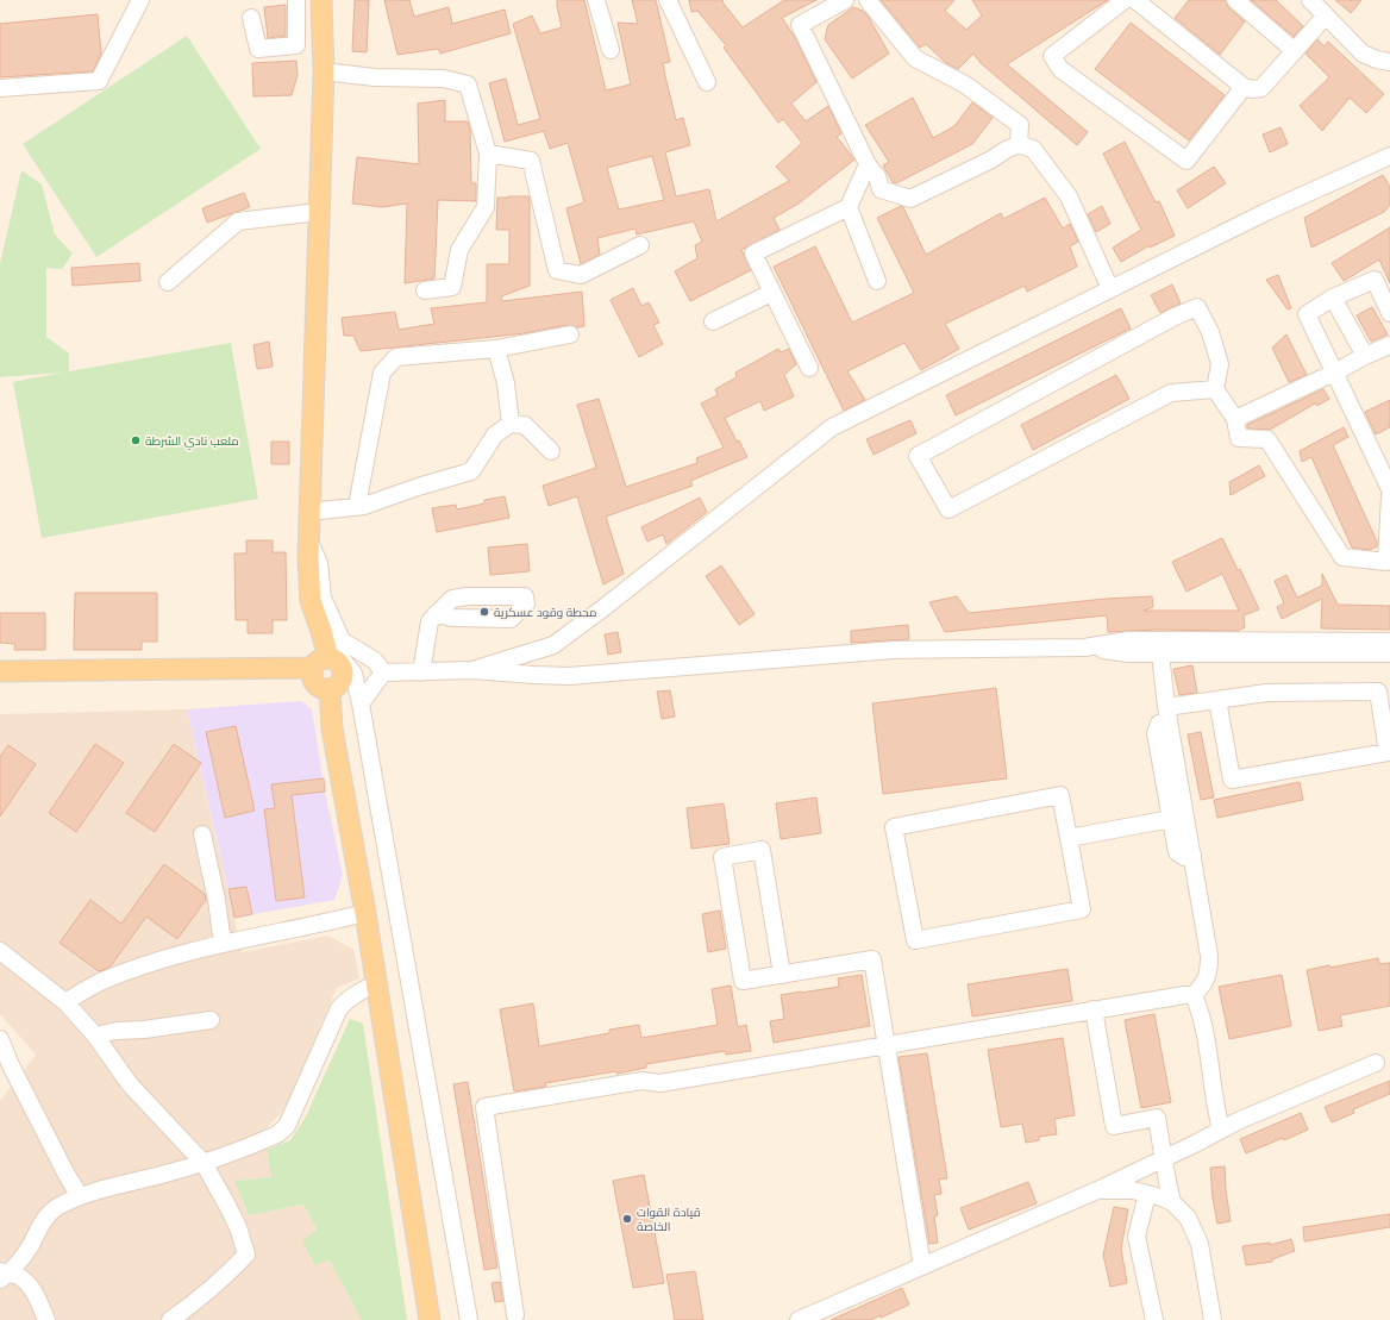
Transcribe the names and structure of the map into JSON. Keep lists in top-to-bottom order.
{
  "places": ["ملعب نادي الشرطة", "محطة وقود عسكرية", "قيادة القوات الخاصة"]
}
